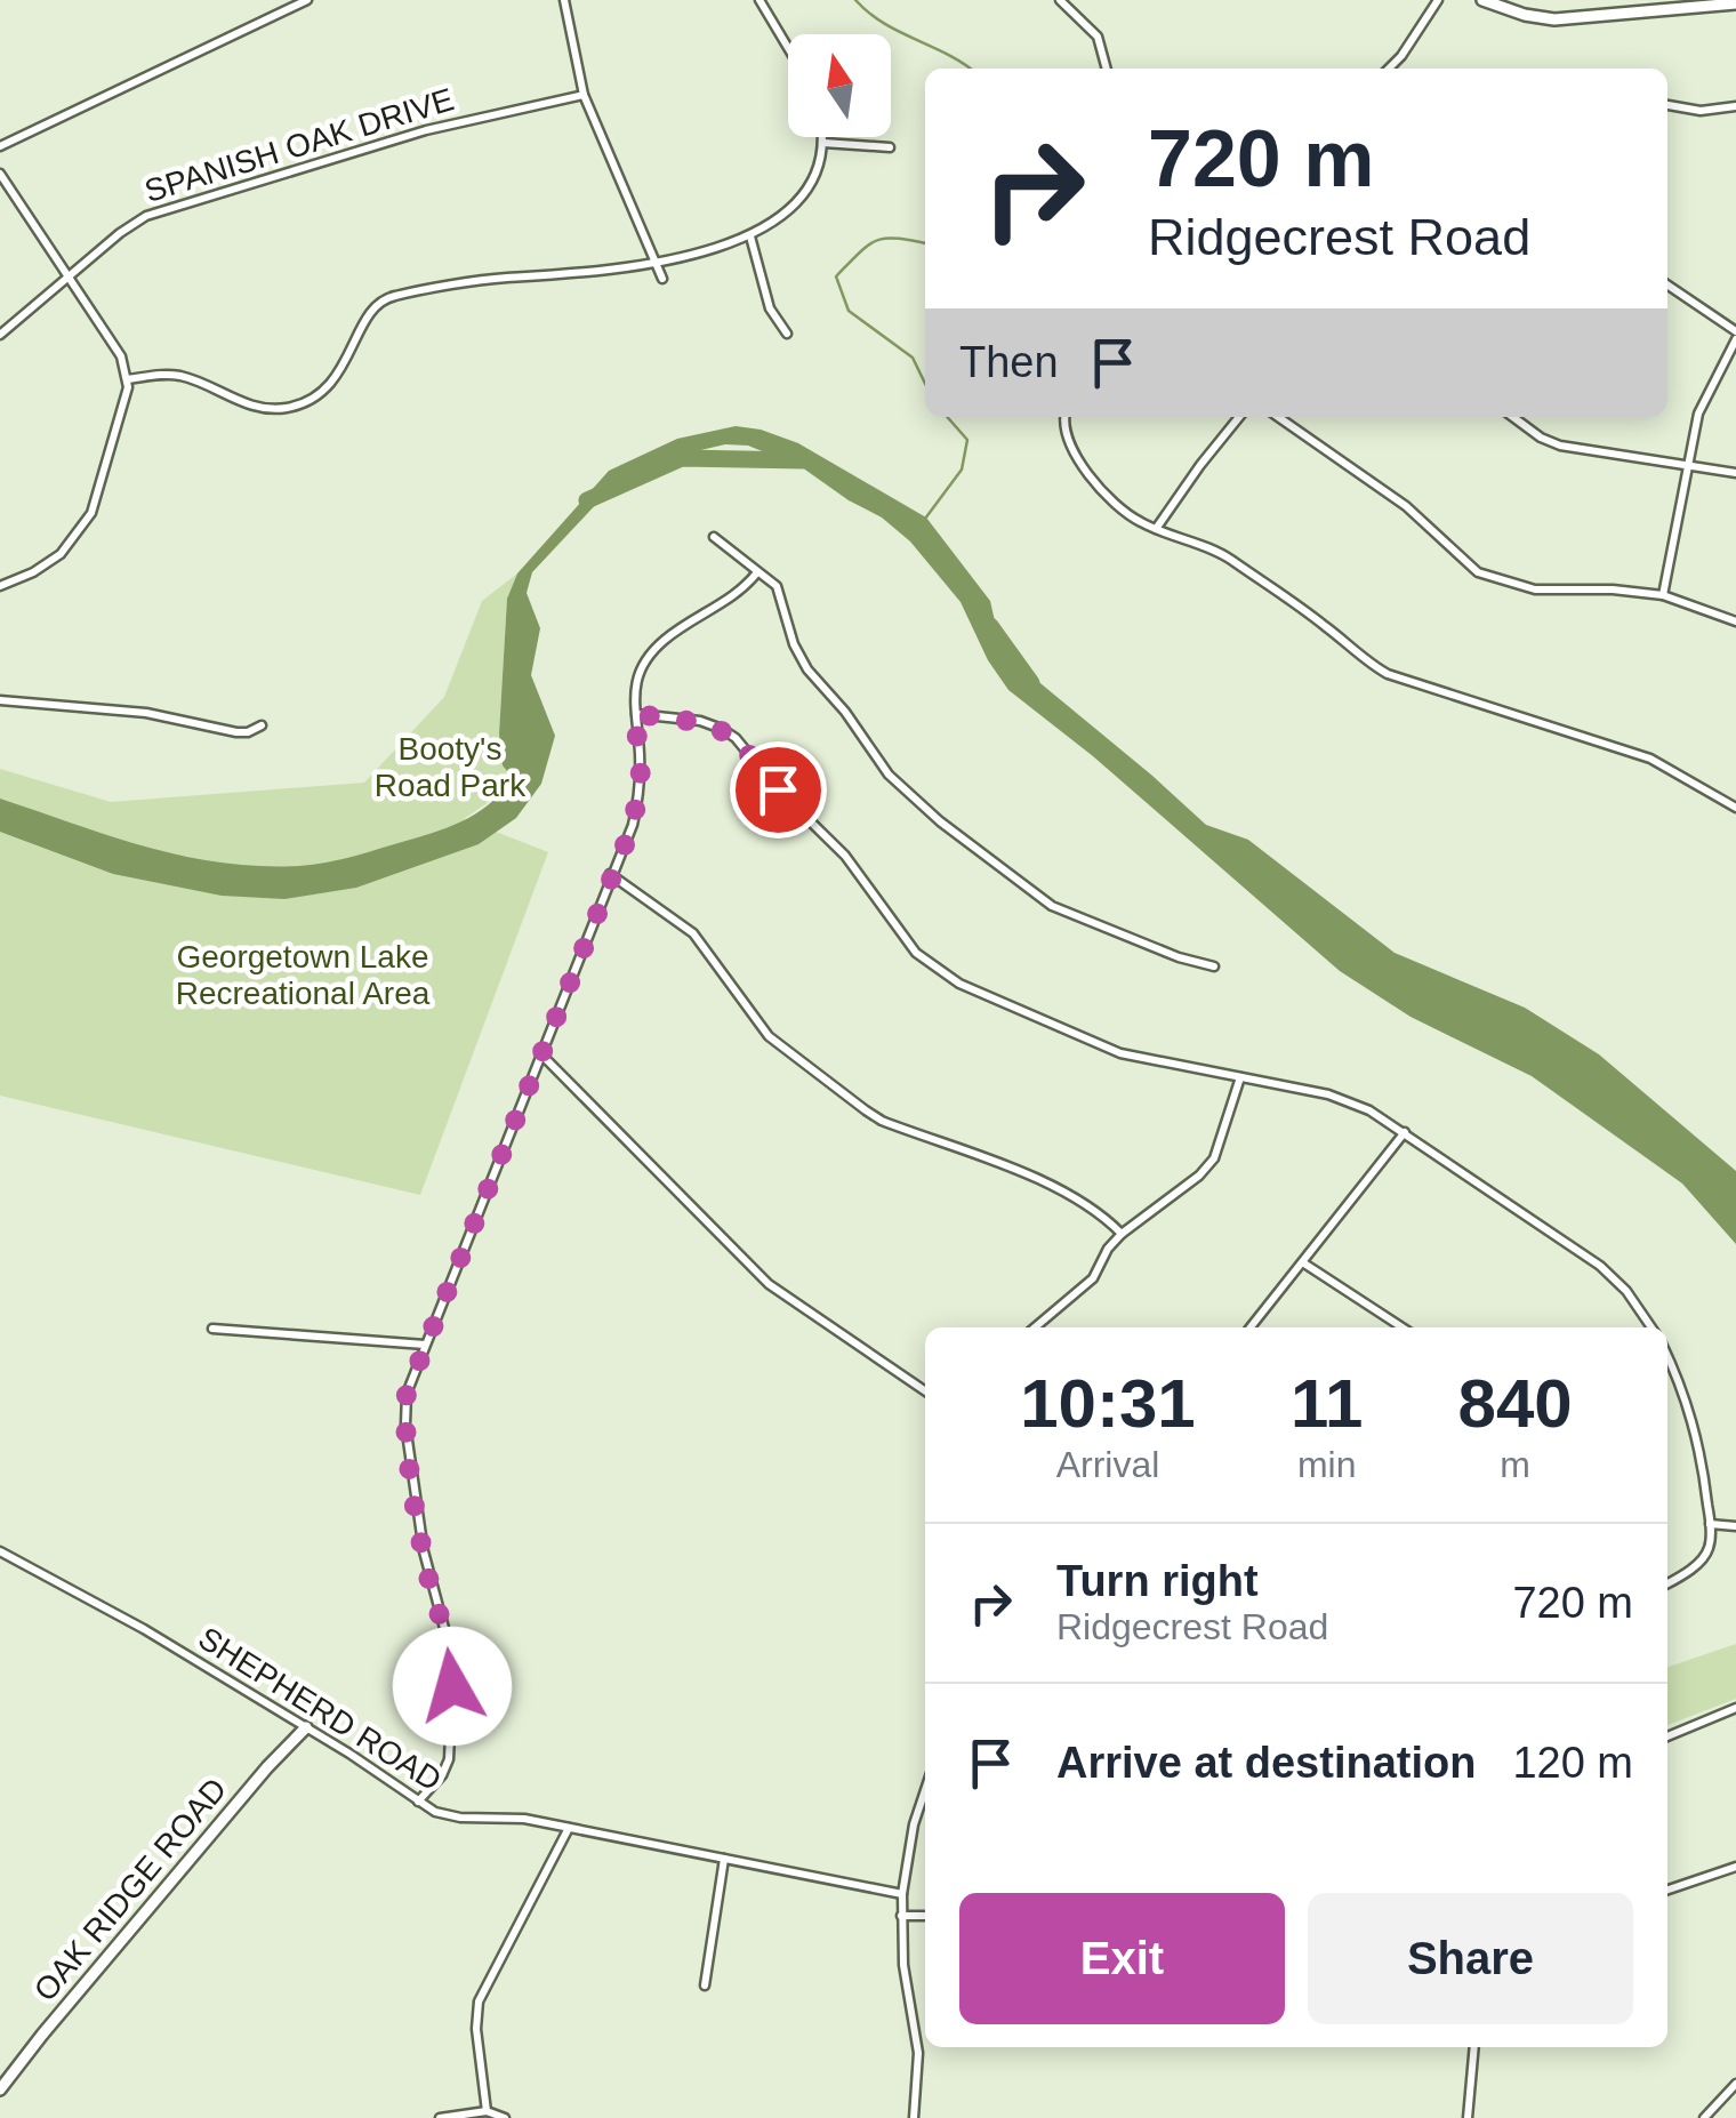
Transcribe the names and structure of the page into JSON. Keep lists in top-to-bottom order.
{
  "streets": {
    "street": ["SPANISH OAK DRIVE", "SHEPHERD ROAD", "OAK RIDGE ROAD"]
  },
  "crossings": [
    ["SHEPHERD ROAD", "OAK RIDGE ROAD"]
  ],
  "parks": ["Booty's Road Park", "Georgetown Lake Recreational Area"],
  "north": "top",
  "page": {
    "turn": ["720 m", "Ridgecrest Road"],
    "then": "Then",
    "eta": [
      "10:31",
      "Arrival",
      "11",
      "min",
      "840",
      "m"
    ],
    "list": [
      {
        "name": "Turn right",
        "note": "Ridgecrest Road",
        "value": "720 m"
      },
      {
        "name": "Arrive at destination",
        "value": "120 m"
      }
    ],
    "buttons": ["Exit", "Share"]
  }
}
